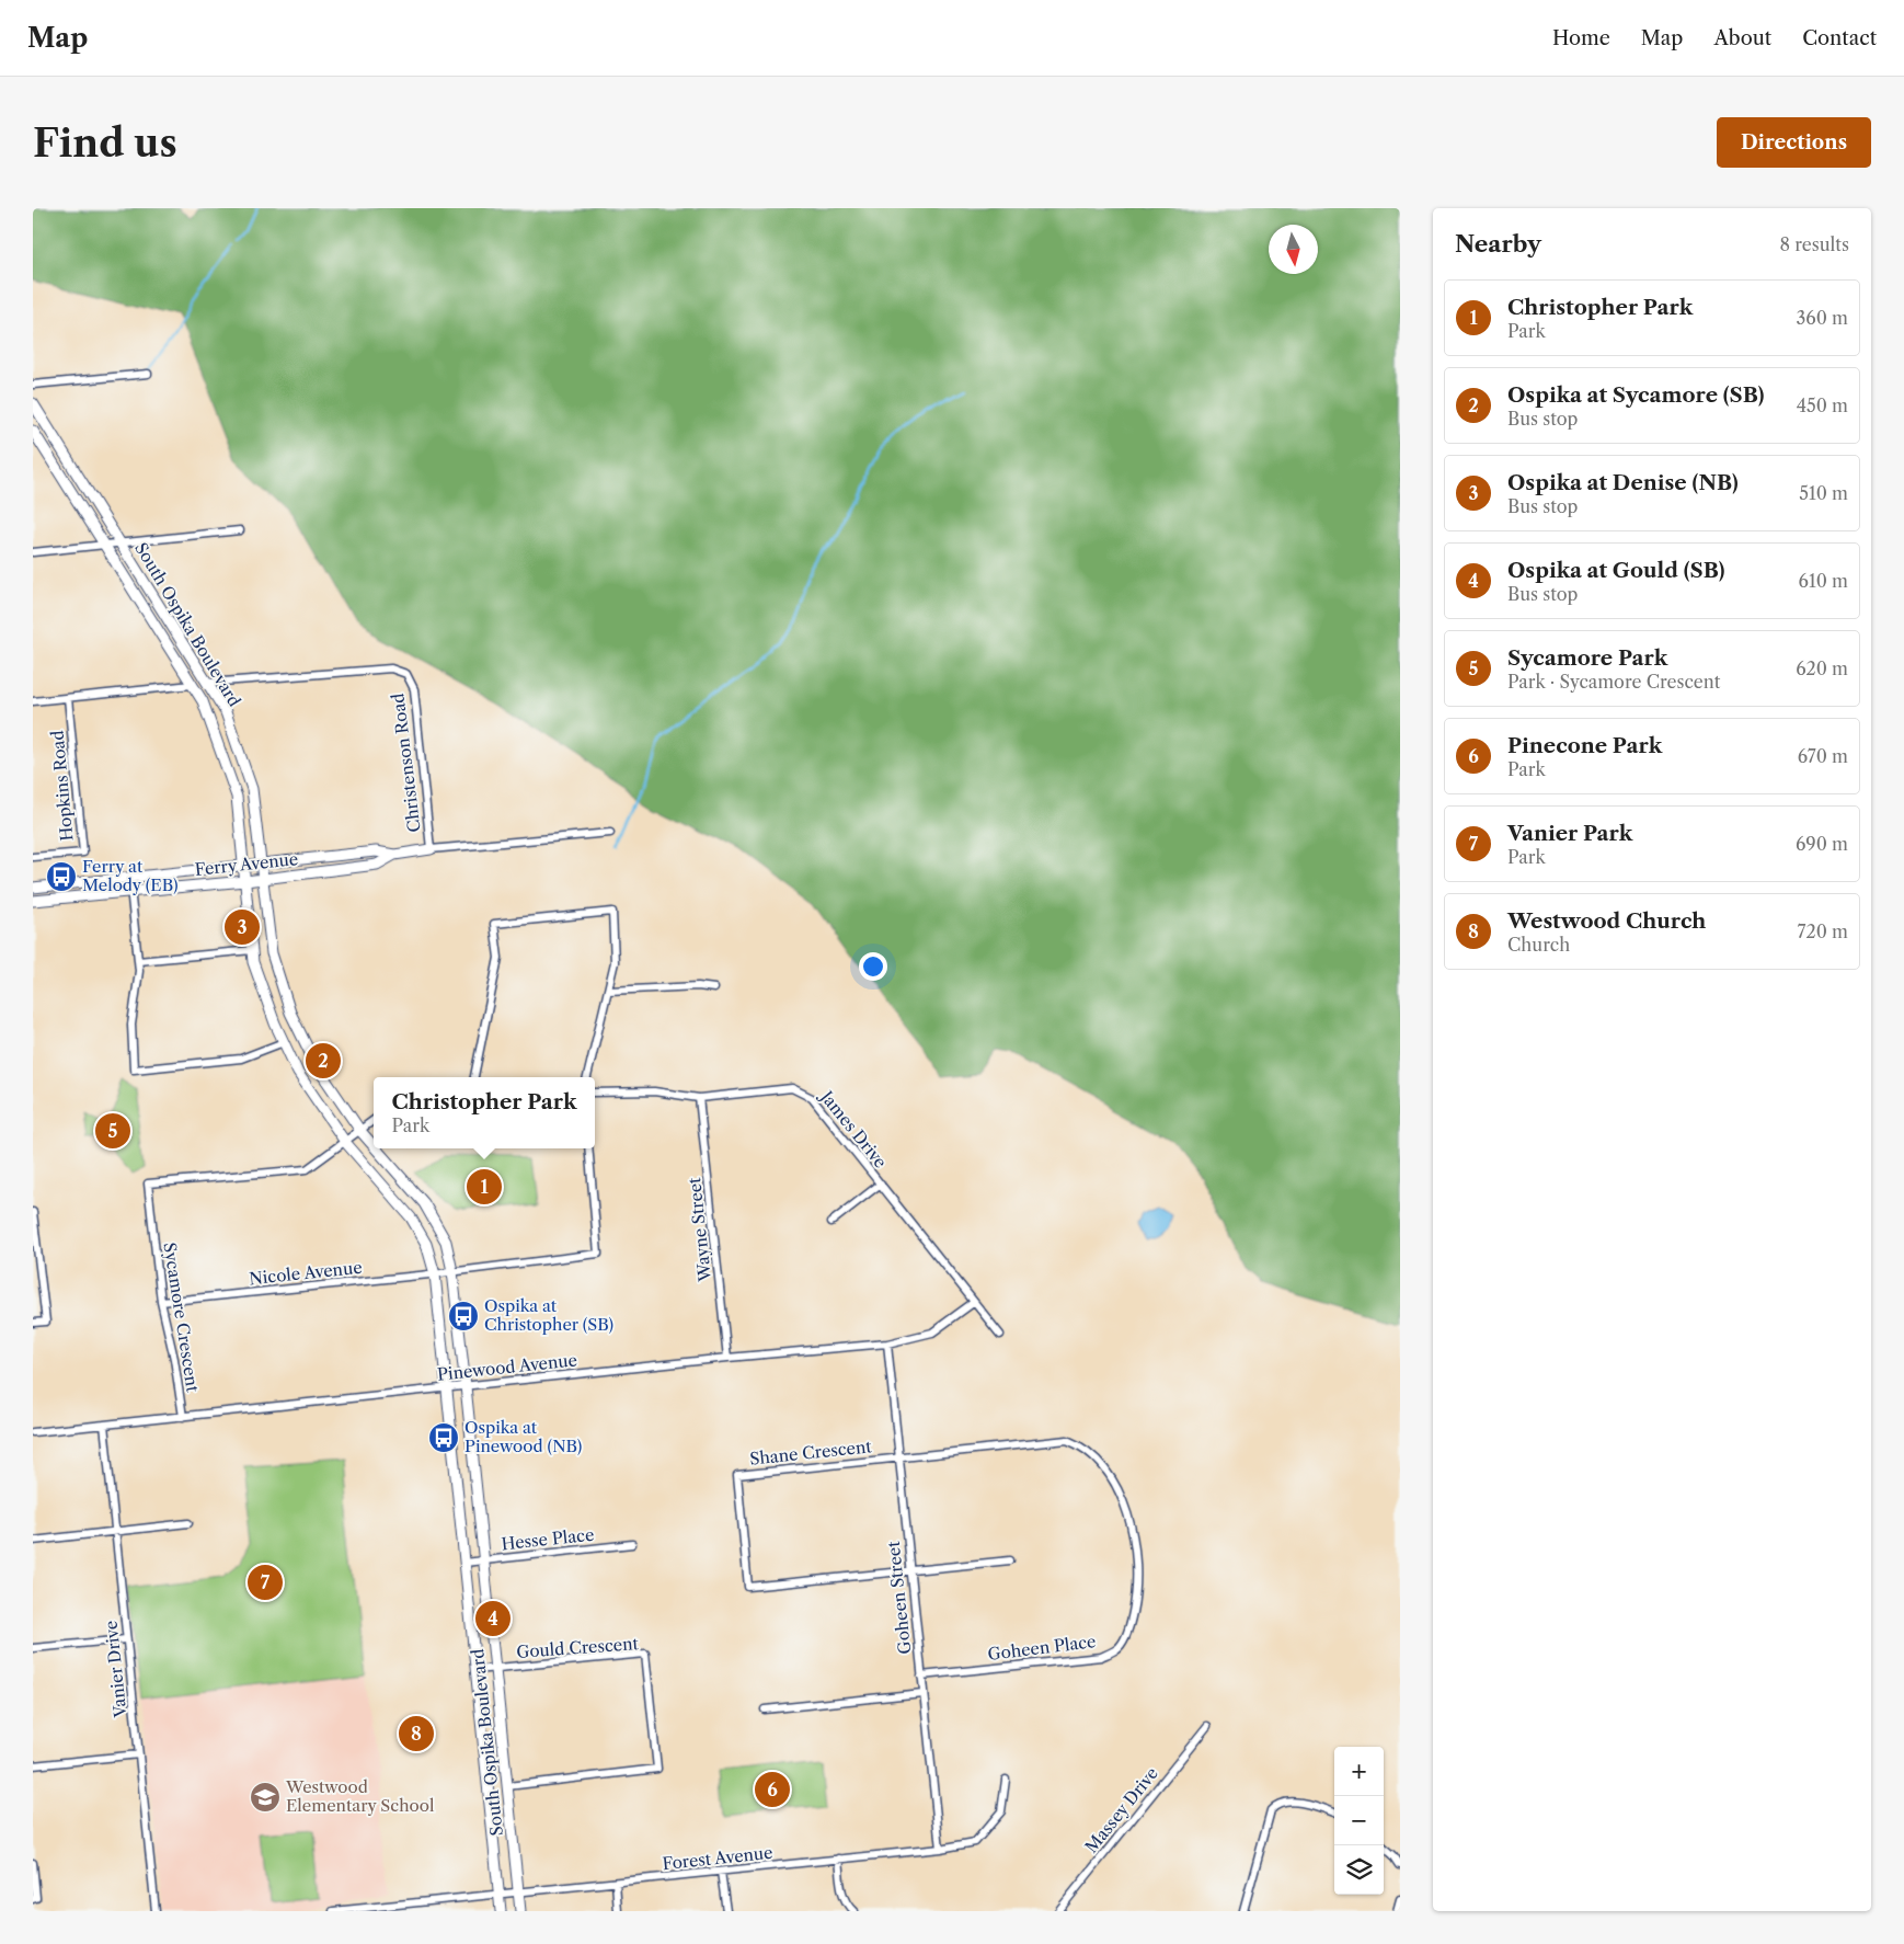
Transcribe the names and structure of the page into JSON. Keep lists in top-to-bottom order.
{
  "streets": {
    "main road": ["South Ospika Boulevard", "Ferry Avenue"],
    "street": [
      "Christenson Road",
      "Hopkins Road",
      "James Drive",
      "Wayne Street",
      "Nicole Avenue",
      "Sycamore Crescent",
      "Pinewood Avenue",
      "Shane Crescent",
      "Hesse Place",
      "Goheen Street",
      "Gould Crescent",
      "Goheen Place",
      "Vanier Drive",
      "Massey Drive",
      "Forest Avenue"
    ]
  },
  "crossings": [
    ["South Ospika Boulevard", "Christenson Road"],
    ["South Ospika Boulevard", "Ferry Avenue"],
    ["South Ospika Boulevard", "Nicole Avenue"],
    ["South Ospika Boulevard", "Sycamore Crescent"],
    ["South Ospika Boulevard", "Pinewood Avenue"],
    ["South Ospika Boulevard", "Hesse Place"],
    ["South Ospika Boulevard", "Gould Crescent"],
    ["South Ospika Boulevard", "Forest Avenue"],
    ["Christenson Road", "Ferry Avenue"],
    ["James Drive", "Wayne Street"],
    ["James Drive", "Pinewood Avenue"],
    ["Wayne Street", "Pinewood Avenue"],
    ["Nicole Avenue", "Sycamore Crescent"],
    ["Sycamore Crescent", "Pinewood Avenue"],
    ["Pinewood Avenue", "Goheen Street"],
    ["Pinewood Avenue", "Vanier Drive"],
    ["Shane Crescent", "Goheen Street"],
    ["Shane Crescent", "Goheen Place"],
    ["Goheen Street", "Goheen Place"],
    ["Goheen Street", "Forest Avenue"]
  ],
  "places": {
    "bus stop": ["Ferry at Melody (EB)", "Ospika at Christopher (SB)", "Ospika at Pinewood (NB)"],
    "school or university": ["Westwood Elementary School"]
  },
  "north": "bottom",
  "page": {
    "header": "Map",
    "nav": [
      "Home",
      "Map",
      "About",
      "Contact"
    ],
    "buttons": "Directions",
    "title": "Find us",
    "heading": ["Nearby", "8 results"],
    "list": [
      {
        "mark": "1",
        "name": "Christopher Park",
        "note": "Park",
        "value": "360 m"
      },
      {
        "mark": "2",
        "name": "Ospika at Sycamore (SB)",
        "note": "Bus stop",
        "value": "450 m"
      },
      {
        "mark": "3",
        "name": "Ospika at Denise (NB)",
        "note": "Bus stop",
        "value": "510 m"
      },
      {
        "mark": "4",
        "name": "Ospika at Gould (SB)",
        "note": "Bus stop",
        "value": "610 m"
      },
      {
        "mark": "5",
        "name": "Sycamore Park",
        "note": "Park · Sycamore Crescent",
        "value": "620 m"
      },
      {
        "mark": "6",
        "name": "Pinecone Park",
        "note": "Park",
        "value": "670 m"
      },
      {
        "mark": "7",
        "name": "Vanier Park",
        "note": "Park",
        "value": "690 m"
      },
      {
        "mark": "8",
        "name": "Westwood Church",
        "note": "Church",
        "value": "720 m"
      }
    ],
    "pins": [
      "3",
      "2",
      "5",
      "1",
      "7",
      "4",
      "8",
      "6"
    ],
    "popup": ["Christopher Park", "Park"],
    "map_buttons": ["+", "−"]
  }
}
